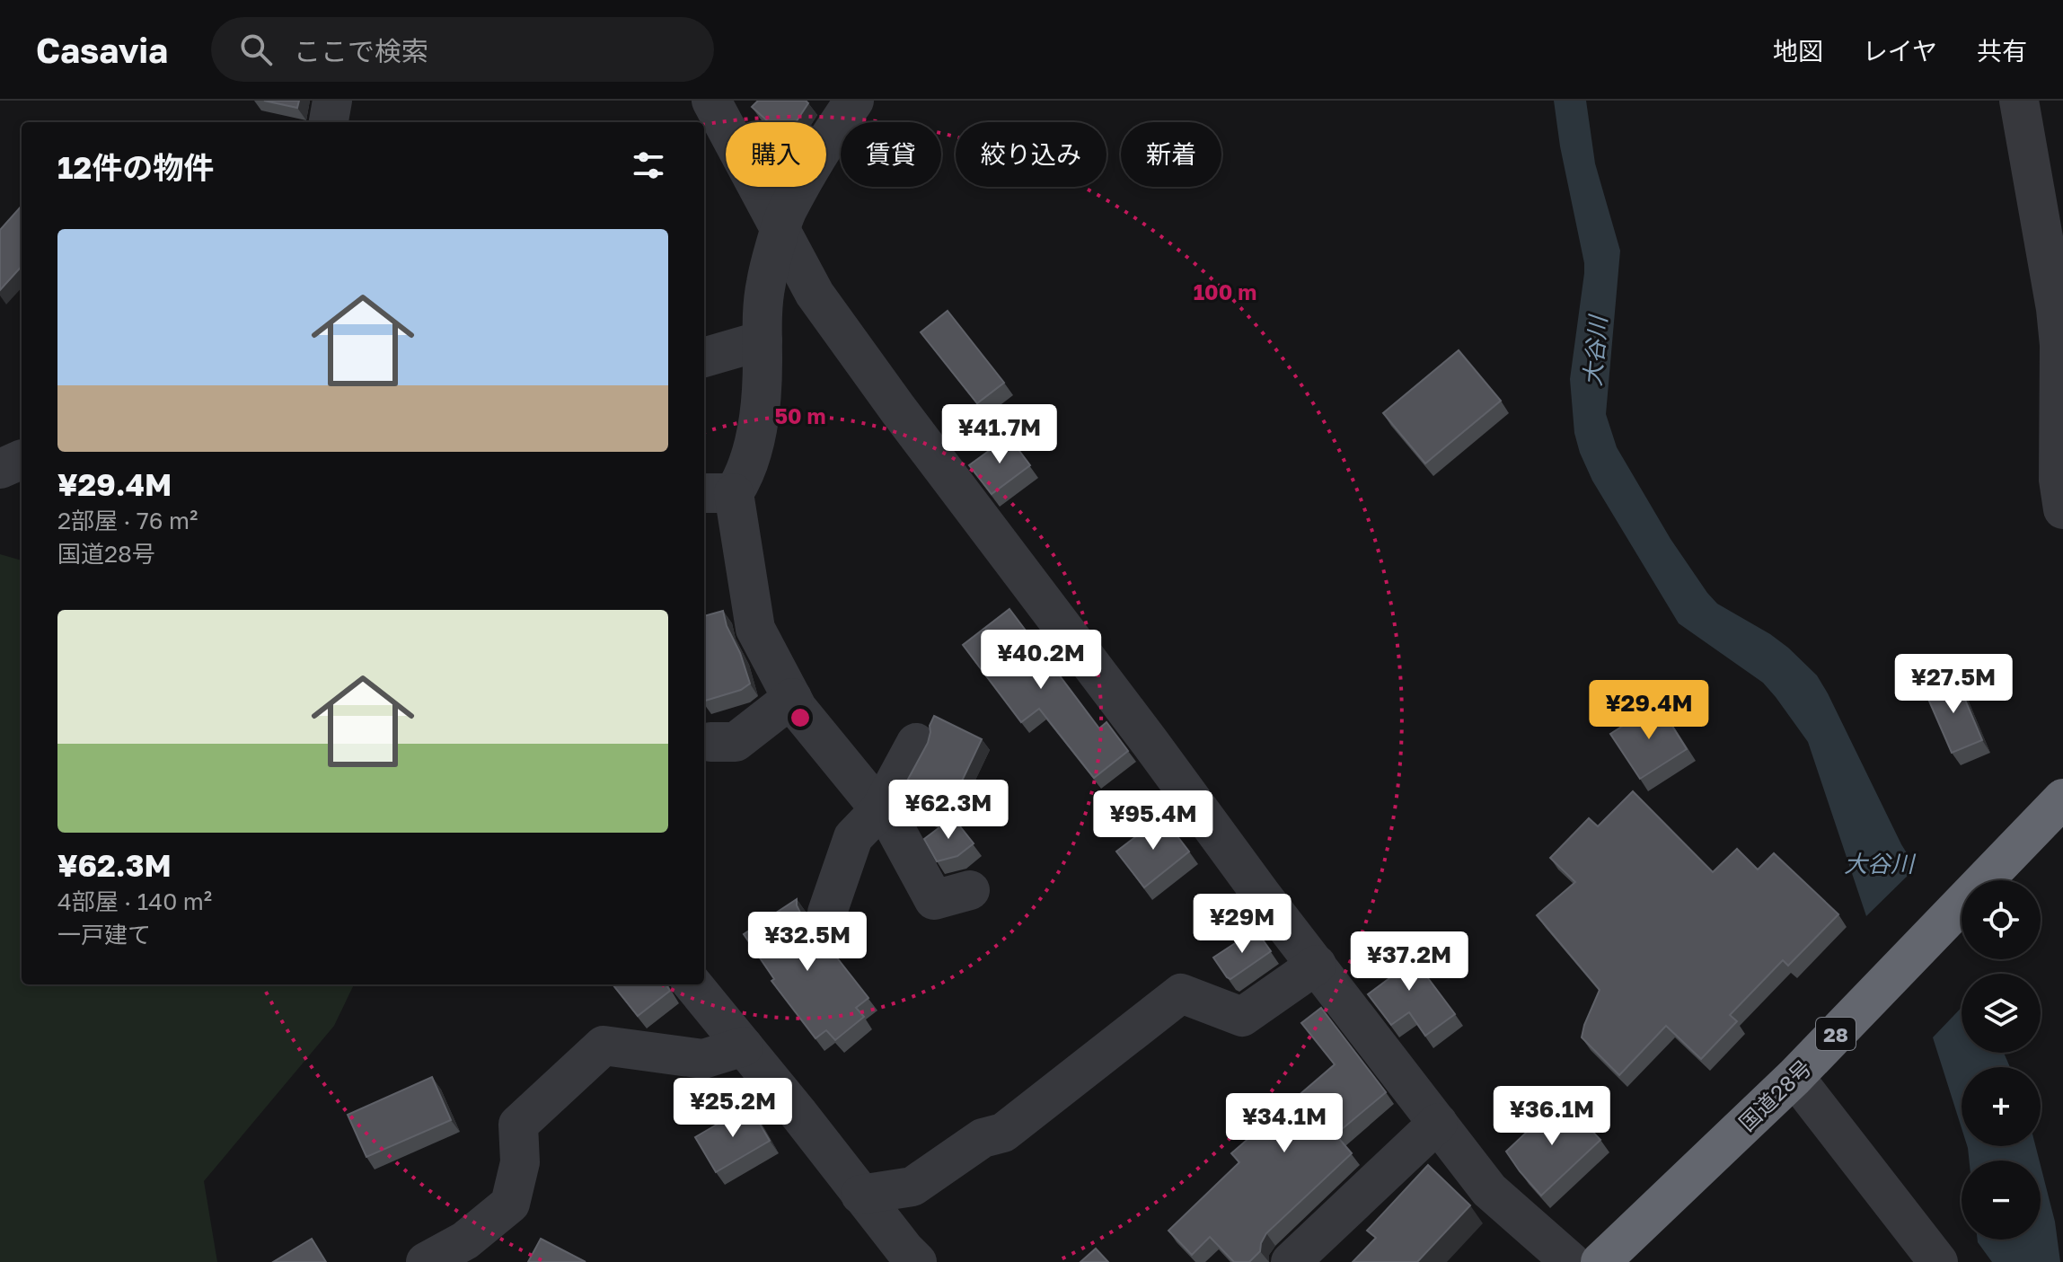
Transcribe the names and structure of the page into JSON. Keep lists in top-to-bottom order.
{
  "streets": {
    "highway": ["28", "国道28号"]
  },
  "water": ["大谷川"],
  "page": {
    "header": "Casavia",
    "search": "ここで検索",
    "nav": ["地図", "レイヤ", "共有"],
    "chip": [
      "購入",
      "賃貸",
      "絞り込み",
      "新着"
    ],
    "heading": "12件の物件",
    "list": [
      {
        "name": "¥29.4M",
        "note": "2部屋 · 76 m² · 国道28号"
      },
      {
        "name": "¥62.3M",
        "note": "4部屋 · 140 m² · 一戸建て"
      }
    ],
    "price": [
      "¥41.7M",
      "¥40.2M",
      "¥27.5M",
      "¥29.4M",
      "¥62.3M",
      "¥95.4M",
      "¥29M",
      "¥32.5M",
      "¥37.2M",
      "¥25.2M",
      "¥36.1M",
      "¥34.1M"
    ],
    "map_buttons": ["+", "−"]
  },
  "rings": ["100 m", "50 m"]
}
